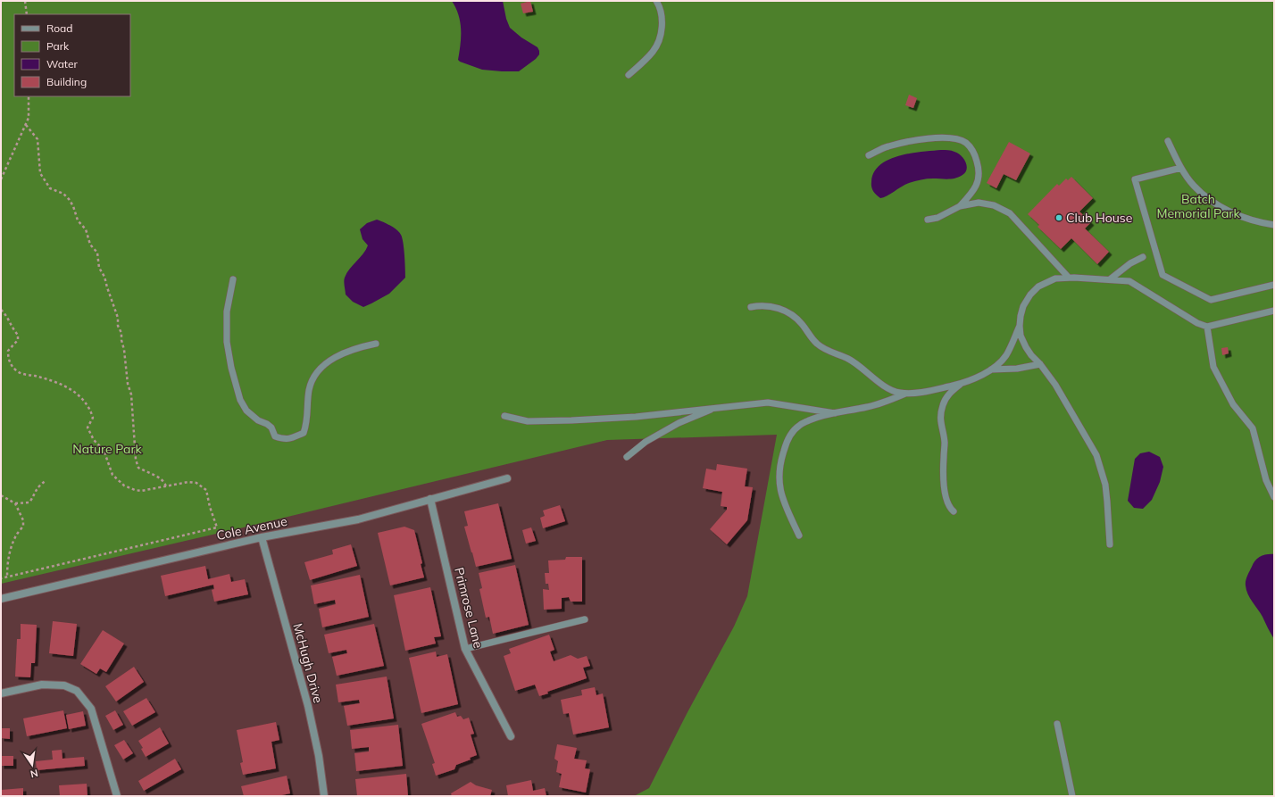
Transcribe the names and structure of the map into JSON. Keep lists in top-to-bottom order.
{
  "streets": {
    "street": ["Cole Avenue", "Primrose Lane", "McHugh Drive"]
  },
  "crossings": [
    ["Cole Avenue", "Primrose Lane"],
    ["Cole Avenue", "McHugh Drive"]
  ],
  "parks": ["Batch Memorial Park", "Nature Park"],
  "places": ["Club House"],
  "legend": [
    "Road",
    "Park",
    "Water",
    "Building"
  ],
  "north": "bottom"
}
